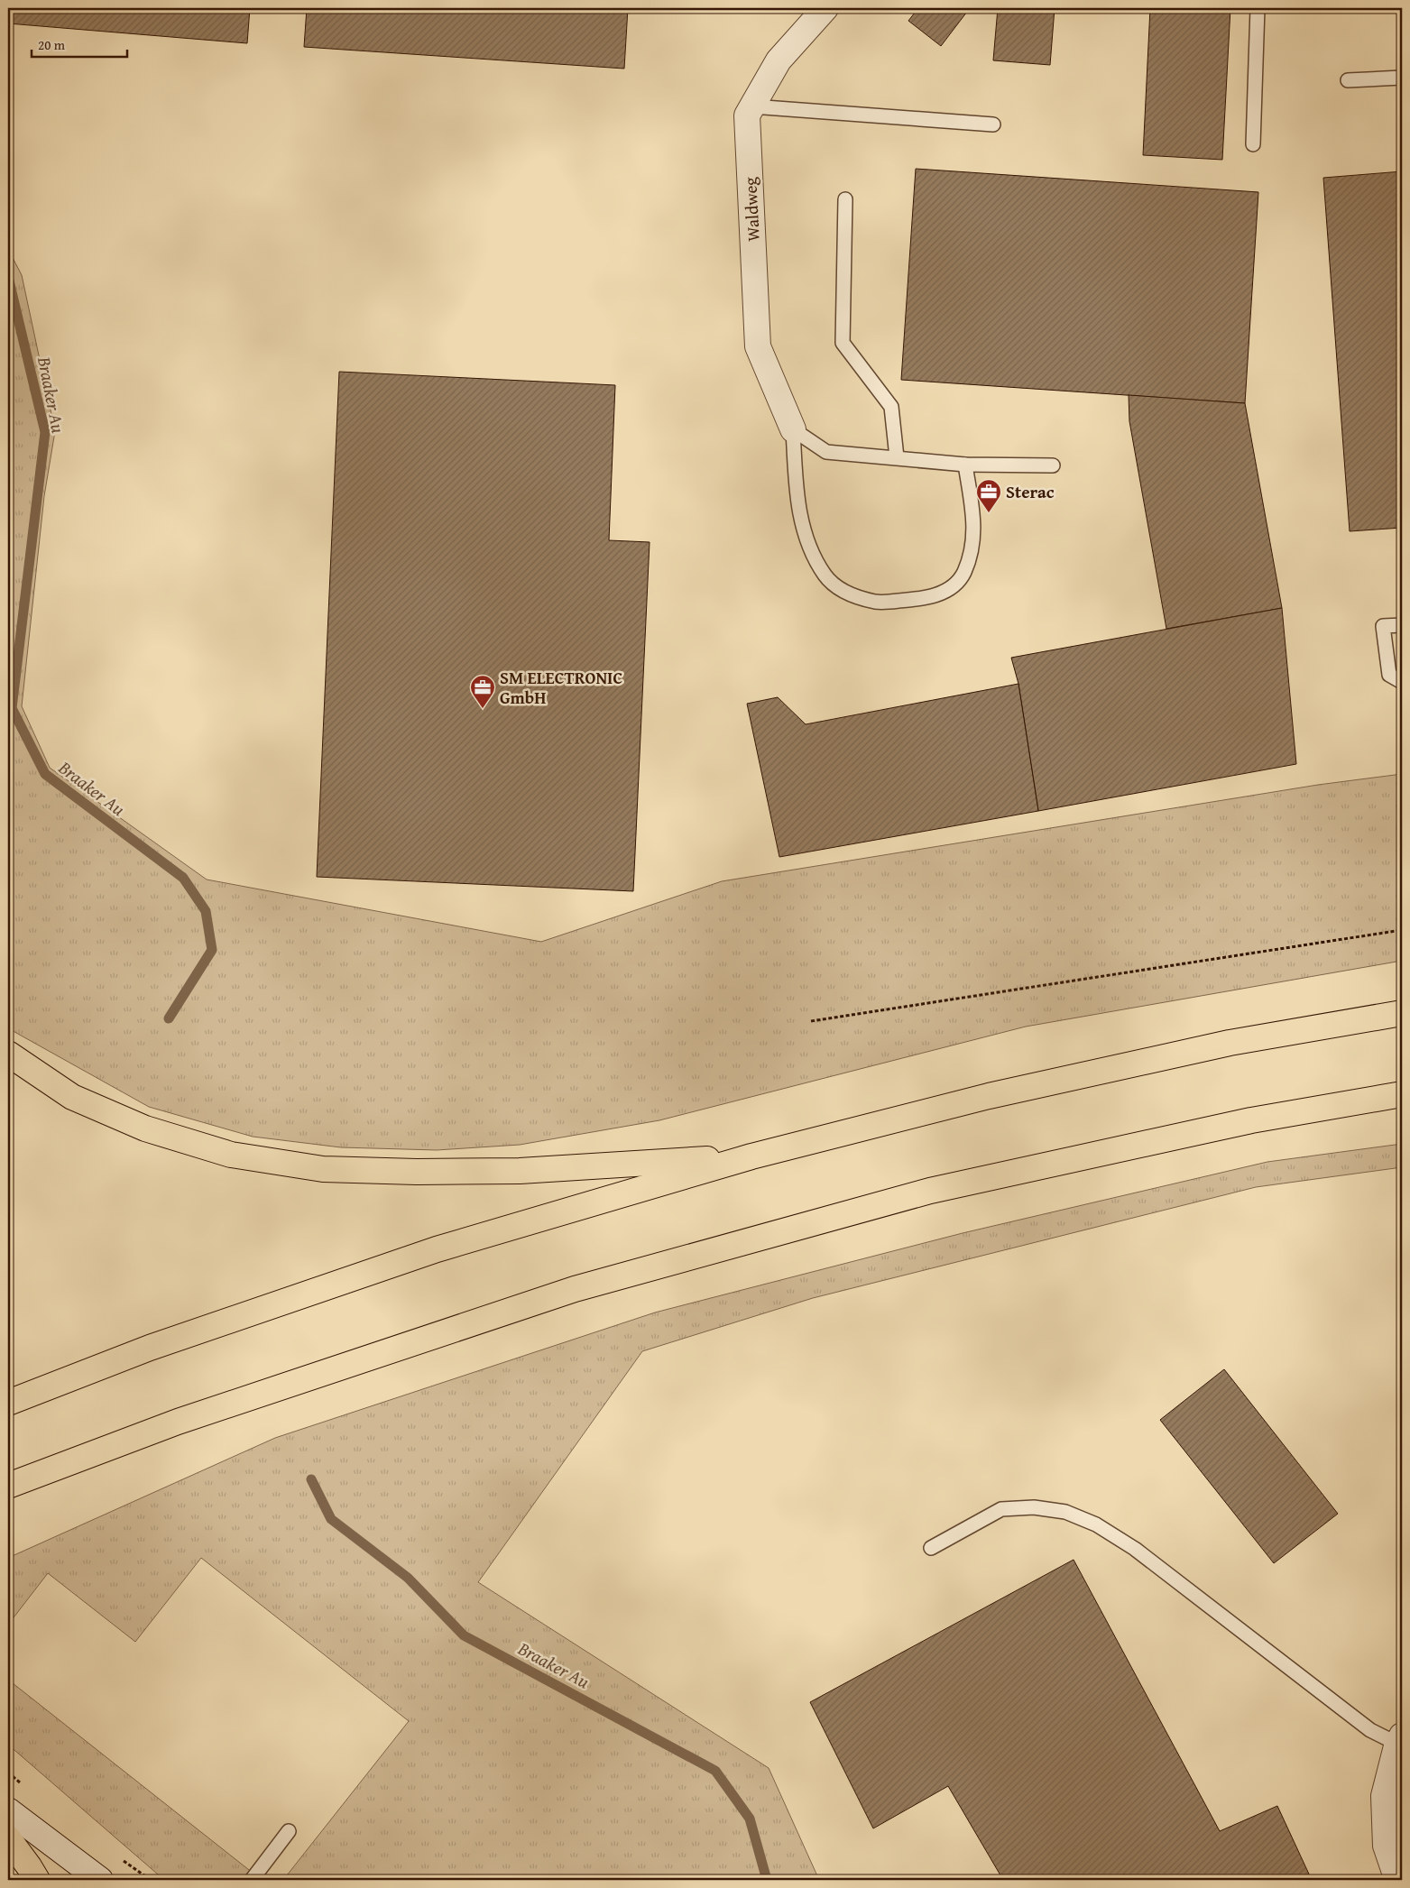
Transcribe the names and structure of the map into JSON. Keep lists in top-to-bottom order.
{
  "streets": {
    "street": ["Waldweg"]
  },
  "water": ["Braaker Au"],
  "places": {
    "office": ["Sterac", "SM ELECTRONIC GmbH"]
  },
  "scale_bar": "20 m"
}
